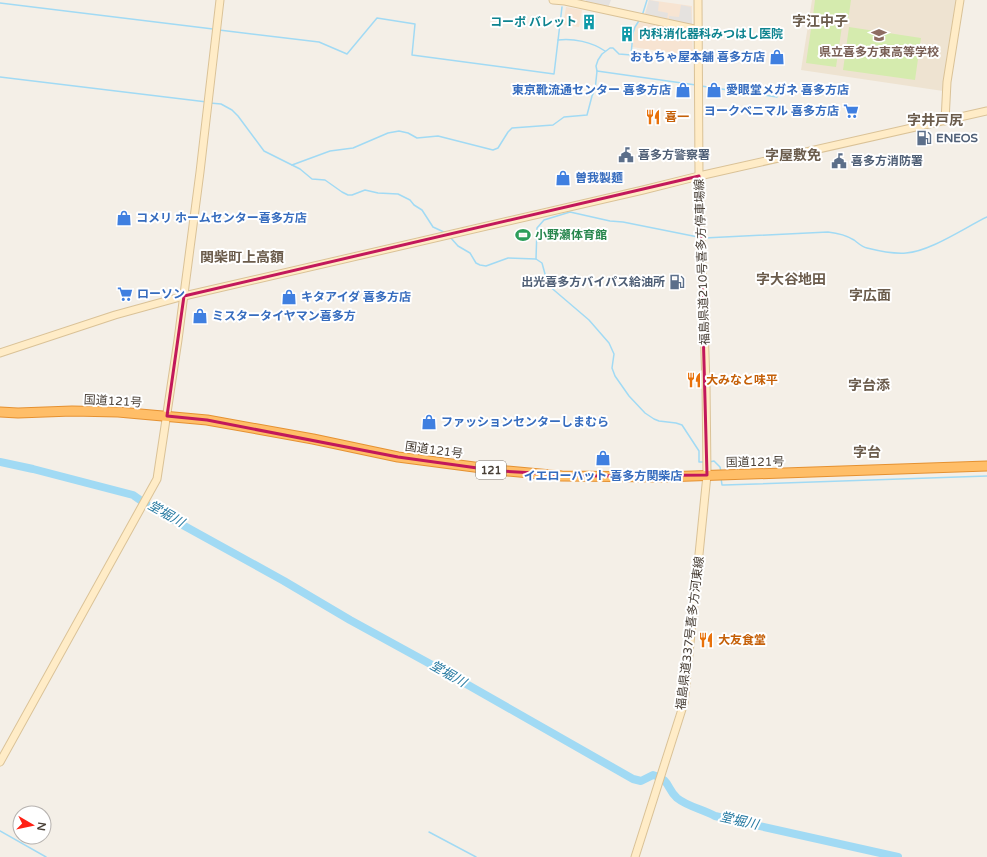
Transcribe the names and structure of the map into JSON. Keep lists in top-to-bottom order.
{
  "streets": {
    "highway": ["国道121号", "121"],
    "street": ["福島県道210号喜多方停車場線", "福島県道337号喜多方河東線"]
  },
  "crossings": [
    ["福島県道210号喜多方停車場線", "国道121号"],
    ["福島県道210号喜多方停車場線", "福島県道337号喜多方河東線"],
    ["国道121号", "福島県道337号喜多方河東線"]
  ],
  "districts": [
    "字江中子",
    "字井戸尻",
    "字屋敷免",
    "関柴町上高額",
    "字大谷地田",
    "字広面",
    "字台添",
    "字台"
  ],
  "water": ["堂堀川"],
  "places": {
    "building": ["コーポ バレット", "内科消化器科みつはし医院"],
    "school or university": ["県立喜多方東高等学校"],
    "shop": [
      "おもちゃ屋本舗 喜多方店",
      "東京靴流通センター 喜多方店",
      "愛眼堂メガネ 喜多方店",
      "曽我製麺",
      "コメリ ホームセンター喜多方店",
      "キタアイダ 喜多方店",
      "ミスタータイヤマン喜多方",
      "ファッションセンターしまむら",
      "イエローハット 喜多方関柴店"
    ],
    "supermarket": ["ヨークベニマル 喜多方店", "ローソン"],
    "restaurant": ["喜一", "大みなと味平", "大友食堂"],
    "fuel station": ["ENEOS", "出光喜多方バイパス給油所"],
    "public building": ["喜多方警察署", "喜多方消防署"],
    "sports": ["小野瀬体育館"]
  },
  "north": "right"
}
